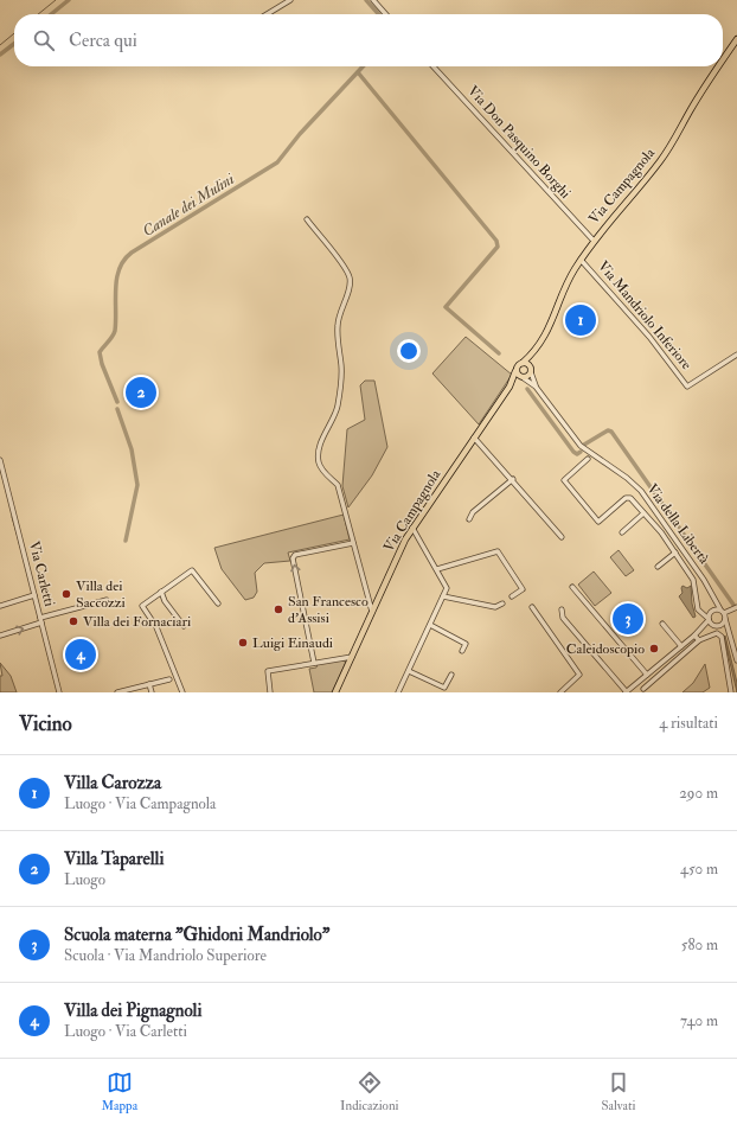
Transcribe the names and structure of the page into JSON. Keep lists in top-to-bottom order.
{
  "streets": {
    "main road": ["Via Campagnola"],
    "street": [
      "Via Don Pasquino Borghi",
      "Via Mandriolo Inferiore",
      "Via della Libertà",
      "Via Carletti"
    ]
  },
  "crossings": [
    ["Via Don Pasquino Borghi", "Via Campagnola"],
    ["Via Campagnola", "Via Mandriolo Inferiore"],
    ["Via Campagnola", "Via della Libertà"]
  ],
  "water": ["Canale dei Mulini"],
  "places": [
    "Villa dei Saccozzi",
    "San Francesco d'Assisi",
    "Villa dei Fornaciari",
    "Luigi Einaudi",
    "Caleidoscopio"
  ],
  "page": {
    "search": "Cerca qui",
    "pins": [
      "1",
      "2",
      "3",
      "4"
    ],
    "heading": ["Vicino", "4 risultati"],
    "list": [
      {
        "mark": "1",
        "name": "Villa Carozza",
        "note": "Luogo · Via Campagnola",
        "value": "290 m"
      },
      {
        "mark": "2",
        "name": "Villa Taparelli",
        "note": "Luogo",
        "value": "450 m"
      },
      {
        "mark": "3",
        "name": "Scuola materna \"Ghidoni Mandriolo\"",
        "note": "Scuola · Via Mandriolo Superiore",
        "value": "580 m"
      },
      {
        "mark": "4",
        "name": "Villa dei Pignagnoli",
        "note": "Luogo · Via Carletti",
        "value": "740 m"
      }
    ],
    "nav": ["Mappa", "Indicazioni", "Salvati"]
  }
}
